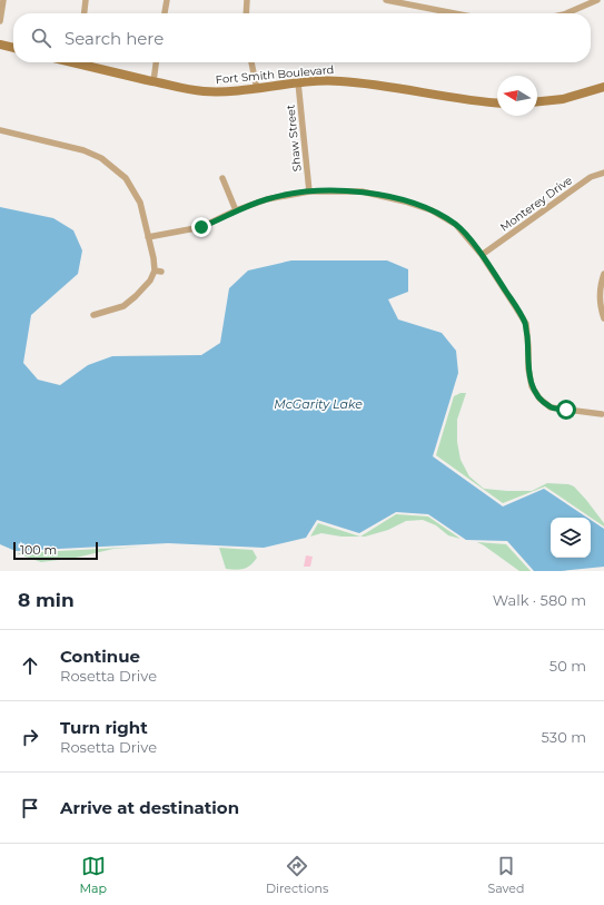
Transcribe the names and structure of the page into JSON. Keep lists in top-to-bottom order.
{
  "streets": {
    "street": ["Fort Smith Boulevard", "Shaw Street", "Monterey Drive"]
  },
  "crossings": [
    ["Fort Smith Boulevard", "Shaw Street"]
  ],
  "water": ["McGarity Lake"],
  "scale_bar": "100 m",
  "north": "left",
  "page": {
    "search": "Search here",
    "scale": "100 m",
    "heading": ["8 min", "Walk · 580 m"],
    "list": [
      ["Continue", "Rosetta Drive", "50 m"],
      ["Turn right", "Rosetta Drive", "530 m"],
      "Arrive at destination"
    ],
    "nav": ["Map", "Directions", "Saved"]
  }
}
